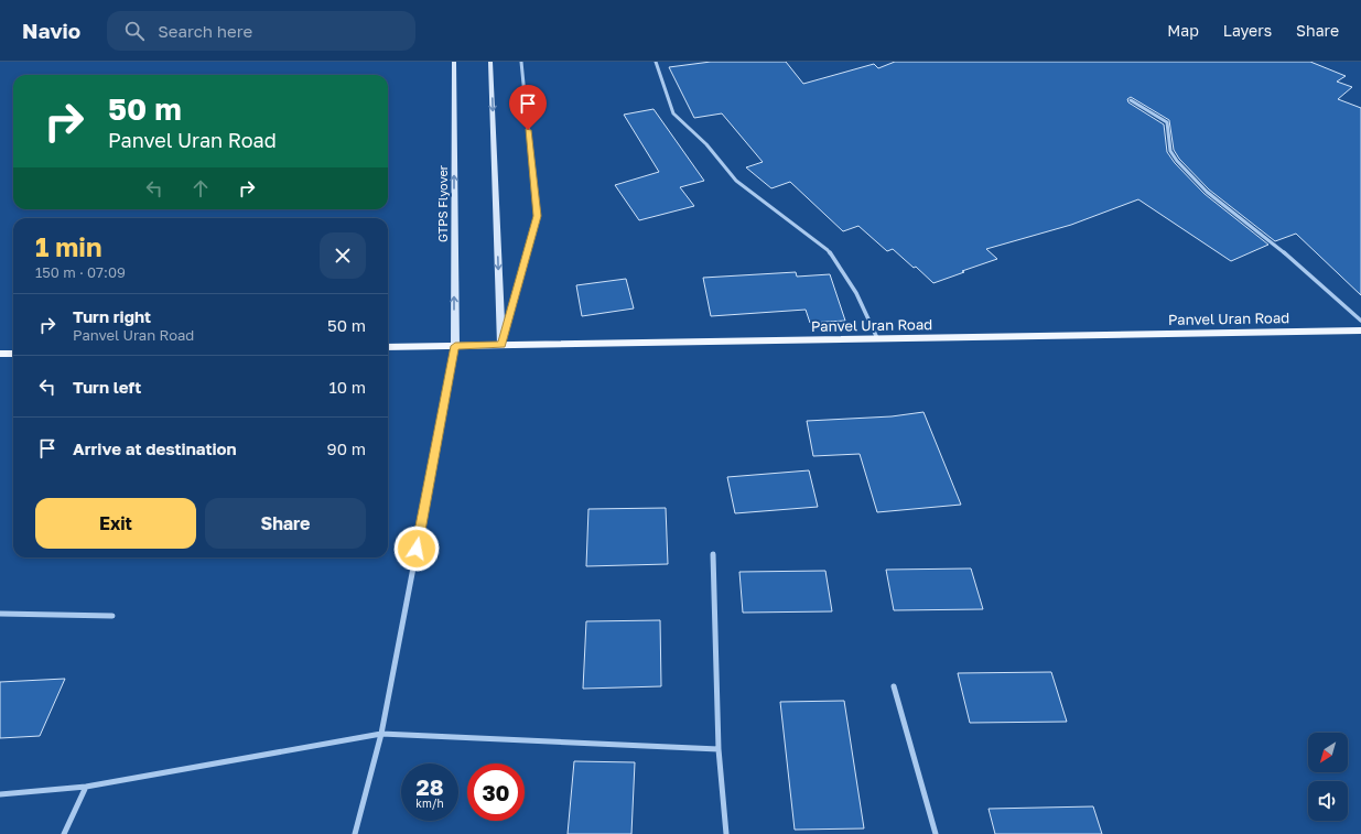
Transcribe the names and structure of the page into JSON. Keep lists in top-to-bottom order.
{
  "streets": {
    "main road": ["GTPS Flyover", "Panvel Uran Road"]
  },
  "crossings": [
    ["GTPS Flyover", "Panvel Uran Road"]
  ],
  "north": "bottom left",
  "page": {
    "header": "Navio",
    "search": "Search here",
    "nav": ["Map", "Layers", "Share"],
    "turn": ["50 m", "Panvel Uran Road"],
    "heading": ["1 min", "150 m · 07:09"],
    "list": [
      {
        "name": "Turn right",
        "note": "Panvel Uran Road",
        "value": "50 m"
      },
      {
        "name": "Turn left",
        "value": "10 m"
      },
      {
        "name": "Arrive at destination",
        "value": "90 m"
      }
    ],
    "buttons": ["Exit", "Share"],
    "speed": "28 km/h",
    "limit": "30"
  }
}
